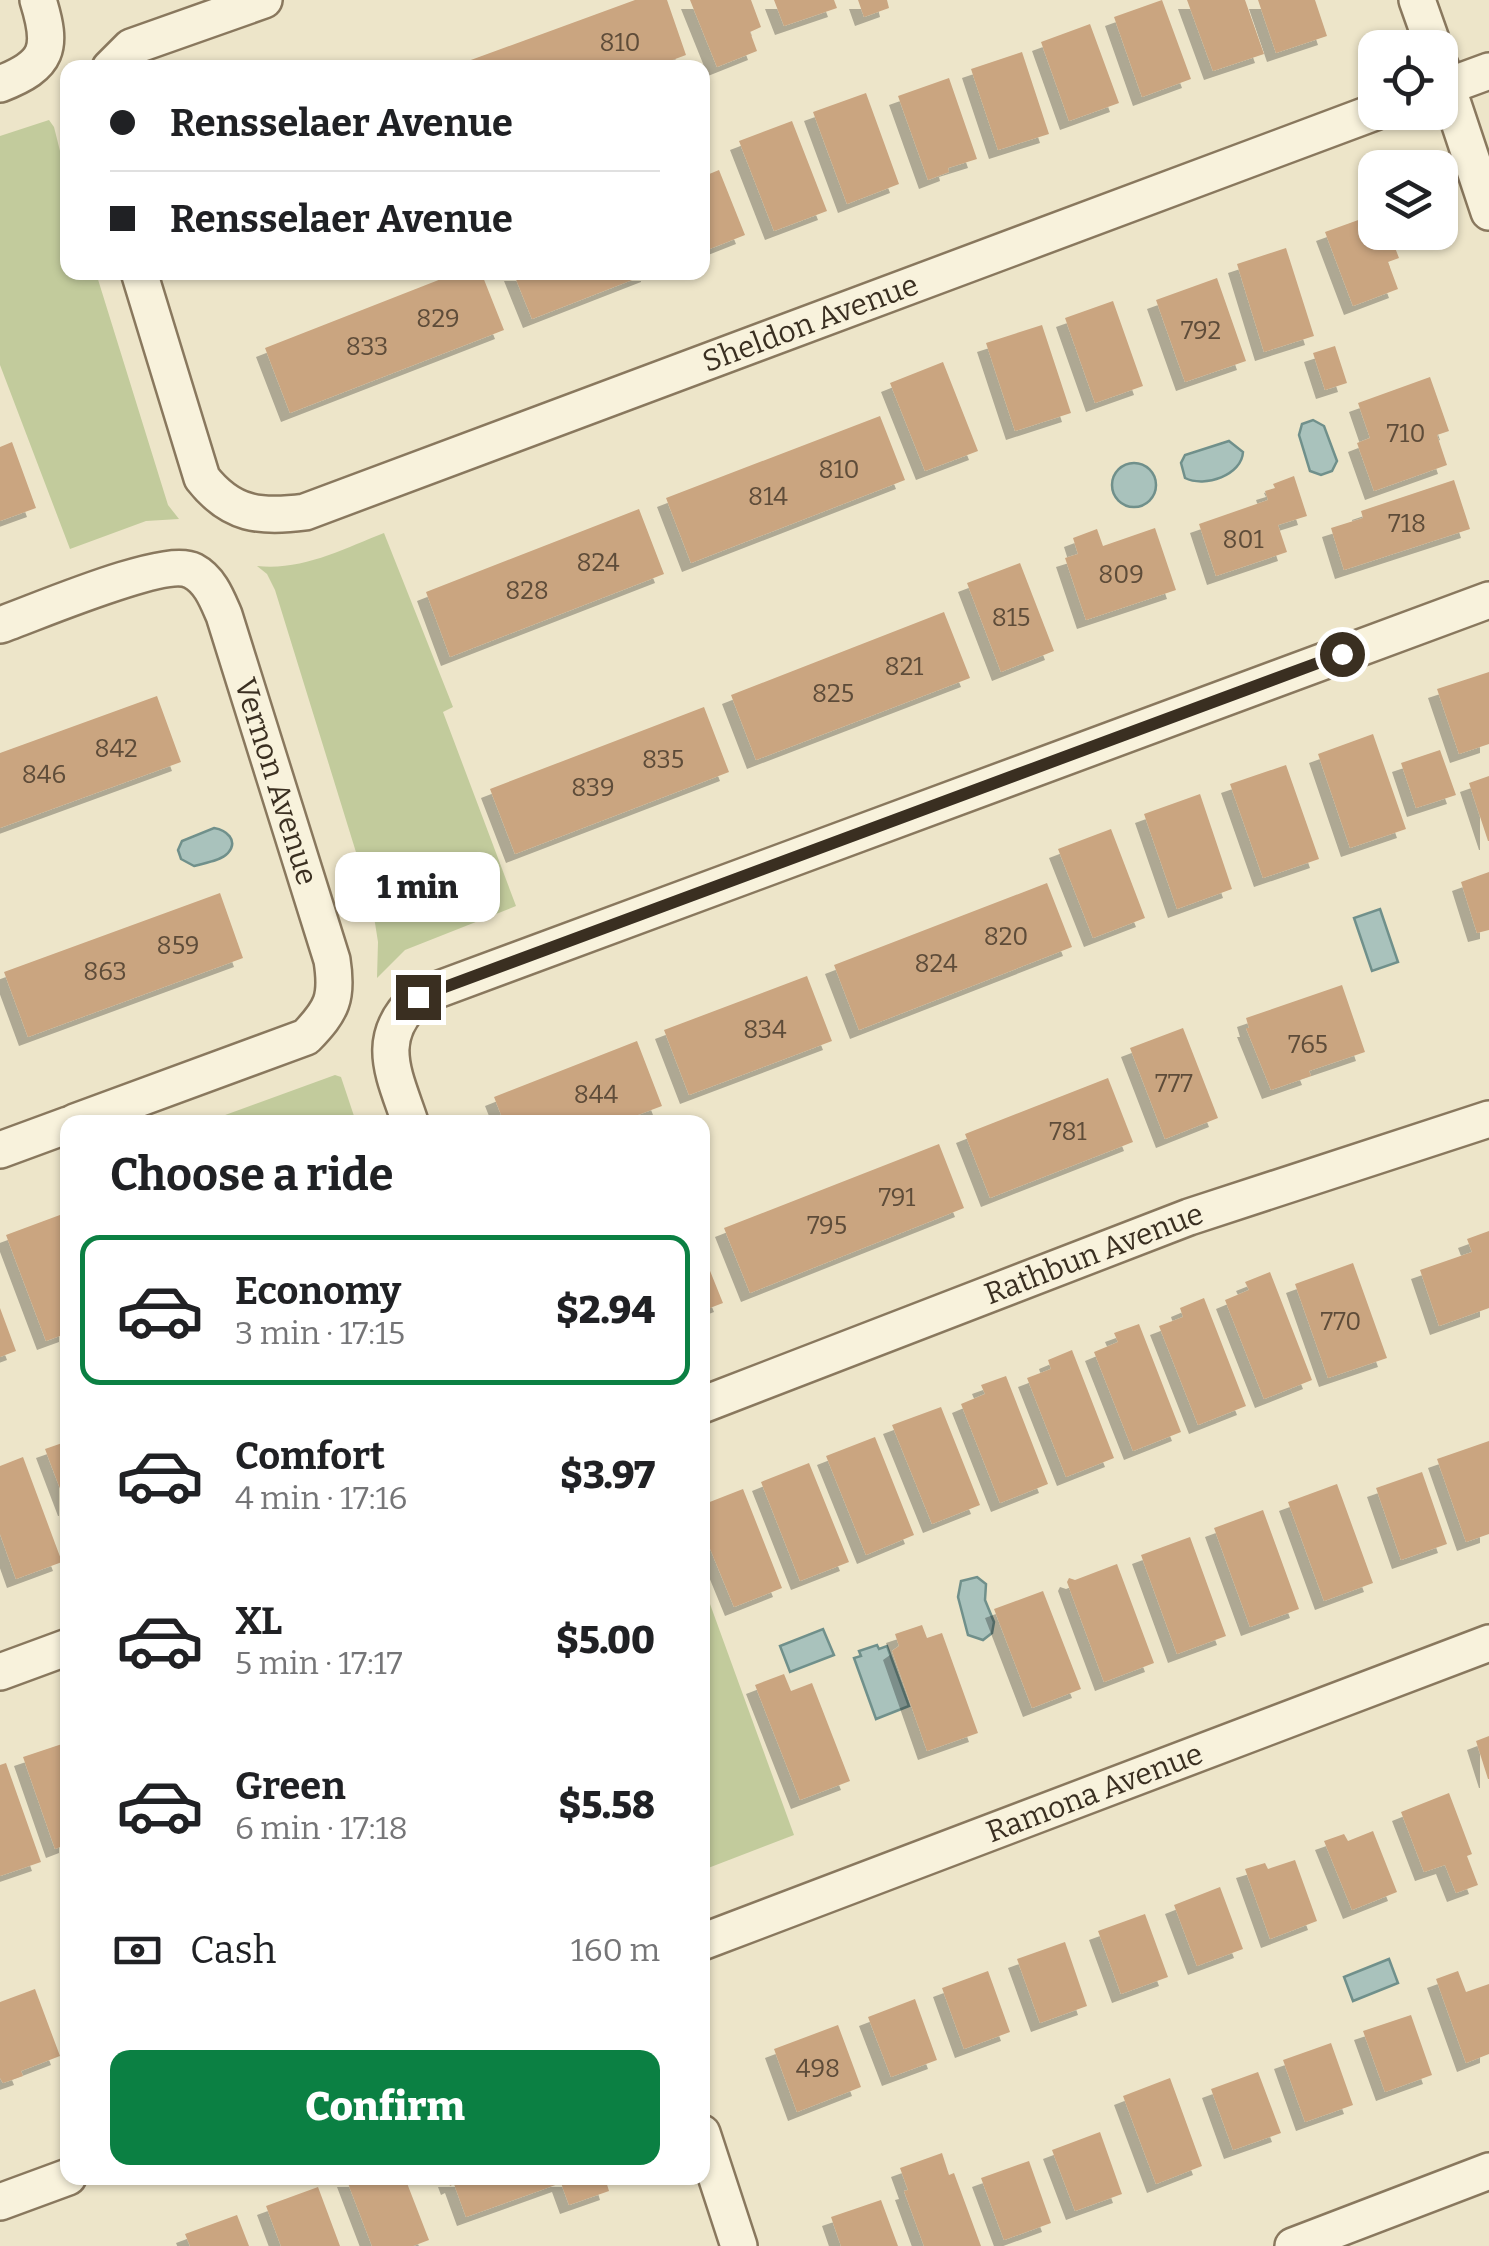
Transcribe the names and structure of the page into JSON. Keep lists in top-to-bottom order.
{
  "streets": {
    "street": [
      "Sheldon Avenue",
      "Vernon Avenue",
      "Rathbun Avenue",
      "Ramona Avenue"
    ]
  },
  "house_numbers": [
    "810",
    "829",
    "792",
    "833",
    "710",
    "810",
    "814",
    "718",
    "801",
    "824",
    "809",
    "828",
    "815",
    "821",
    "825",
    "842",
    "835",
    "846",
    "839",
    "820",
    "859",
    "824",
    "863",
    "834",
    "765",
    "777",
    "844",
    "781",
    "791",
    "795",
    "770",
    "498"
  ],
  "page": {
    "banner": ["Rensselaer Avenue", "Rensselaer Avenue"],
    "bubble": "1 min",
    "heading": "Choose a ride",
    "list": [
      {
        "name": "Economy",
        "note": "3 min · 17:15",
        "value": "$2.94"
      },
      {
        "name": "Comfort",
        "note": "4 min · 17:16",
        "value": "$3.97"
      },
      {
        "name": "XL",
        "note": "5 min · 17:17",
        "value": "$5.00"
      },
      {
        "name": "Green",
        "note": "6 min · 17:18",
        "value": "$5.58"
      }
    ],
    "pay": ["Cash", "160 m"],
    "buttons": "Confirm"
  }
}
